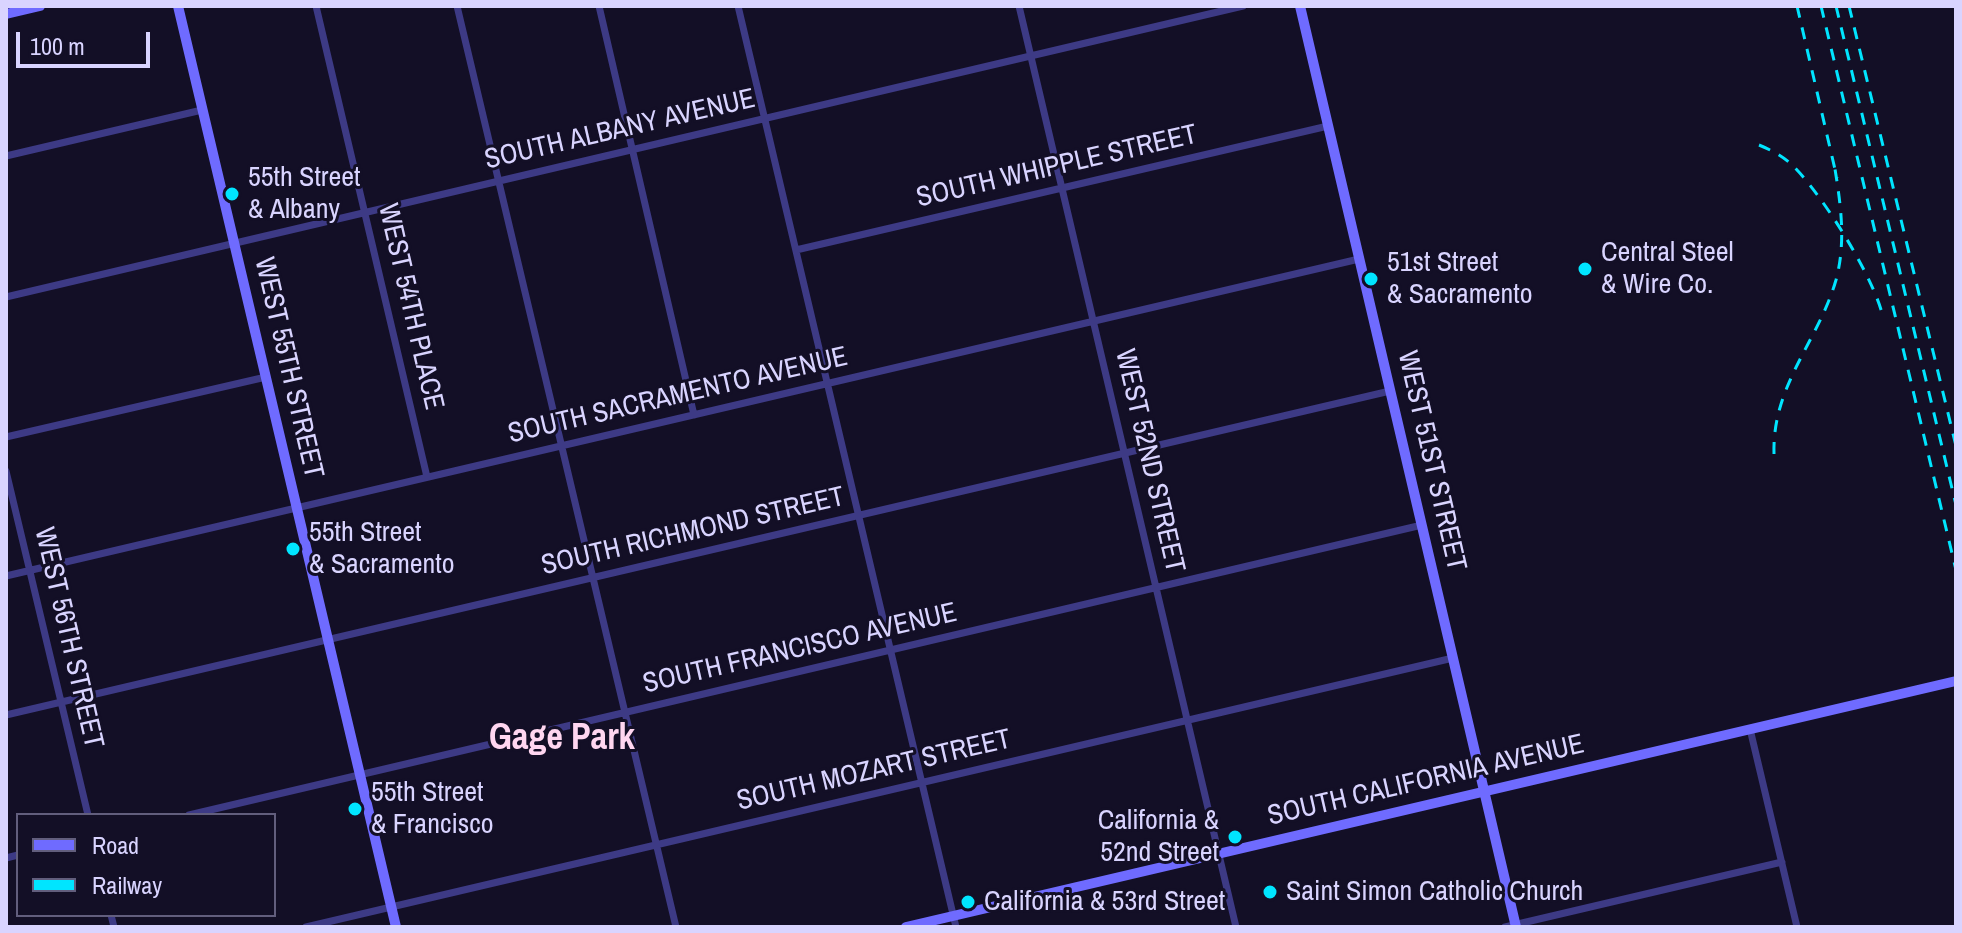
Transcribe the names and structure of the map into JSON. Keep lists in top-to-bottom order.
{
  "streets": {
    "street": [
      "SOUTH ALBANY AVENUE",
      "SOUTH WHIPPLE STREET",
      "WEST 54TH PLACE",
      "WEST 55TH STREET",
      "SOUTH SACRAMENTO AVENUE",
      "WEST 52ND STREET",
      "WEST 51ST STREET",
      "SOUTH RICHMOND STREET",
      "WEST 56TH STREET",
      "SOUTH FRANCISCO AVENUE",
      "SOUTH MOZART STREET",
      "SOUTH CALIFORNIA AVENUE"
    ]
  },
  "crossings": [
    ["SOUTH ALBANY AVENUE", "WEST 54TH PLACE"],
    ["SOUTH ALBANY AVENUE", "WEST 55TH STREET"],
    ["SOUTH ALBANY AVENUE", "WEST 52ND STREET"],
    ["SOUTH WHIPPLE STREET", "WEST 52ND STREET"],
    ["SOUTH WHIPPLE STREET", "WEST 51ST STREET"],
    ["WEST 54TH PLACE", "SOUTH SACRAMENTO AVENUE"],
    ["WEST 55TH STREET", "SOUTH SACRAMENTO AVENUE"],
    ["WEST 55TH STREET", "SOUTH RICHMOND STREET"],
    ["WEST 55TH STREET", "SOUTH FRANCISCO AVENUE"],
    ["WEST 55TH STREET", "SOUTH MOZART STREET"],
    ["SOUTH SACRAMENTO AVENUE", "WEST 52ND STREET"],
    ["SOUTH SACRAMENTO AVENUE", "WEST 51ST STREET"],
    ["SOUTH SACRAMENTO AVENUE", "WEST 56TH STREET"],
    ["WEST 52ND STREET", "SOUTH RICHMOND STREET"],
    ["WEST 52ND STREET", "SOUTH FRANCISCO AVENUE"],
    ["WEST 52ND STREET", "SOUTH MOZART STREET"],
    ["WEST 52ND STREET", "SOUTH CALIFORNIA AVENUE"],
    ["WEST 51ST STREET", "SOUTH RICHMOND STREET"],
    ["WEST 51ST STREET", "SOUTH FRANCISCO AVENUE"],
    ["WEST 51ST STREET", "SOUTH MOZART STREET"],
    ["WEST 51ST STREET", "SOUTH CALIFORNIA AVENUE"],
    ["SOUTH RICHMOND STREET", "WEST 56TH STREET"]
  ],
  "districts": ["Gage Park"],
  "places": [
    "55th Street & Albany",
    "Central Steel & Wire Co.",
    "51st Street & Sacramento",
    "55th Street & Sacramento",
    "55th Street & Francisco",
    "California & 52nd Street",
    "Saint Simon Catholic Church",
    "California & 53rd Street"
  ],
  "legend": ["Road", "Railway"],
  "scale_bar": "100 m"
}
